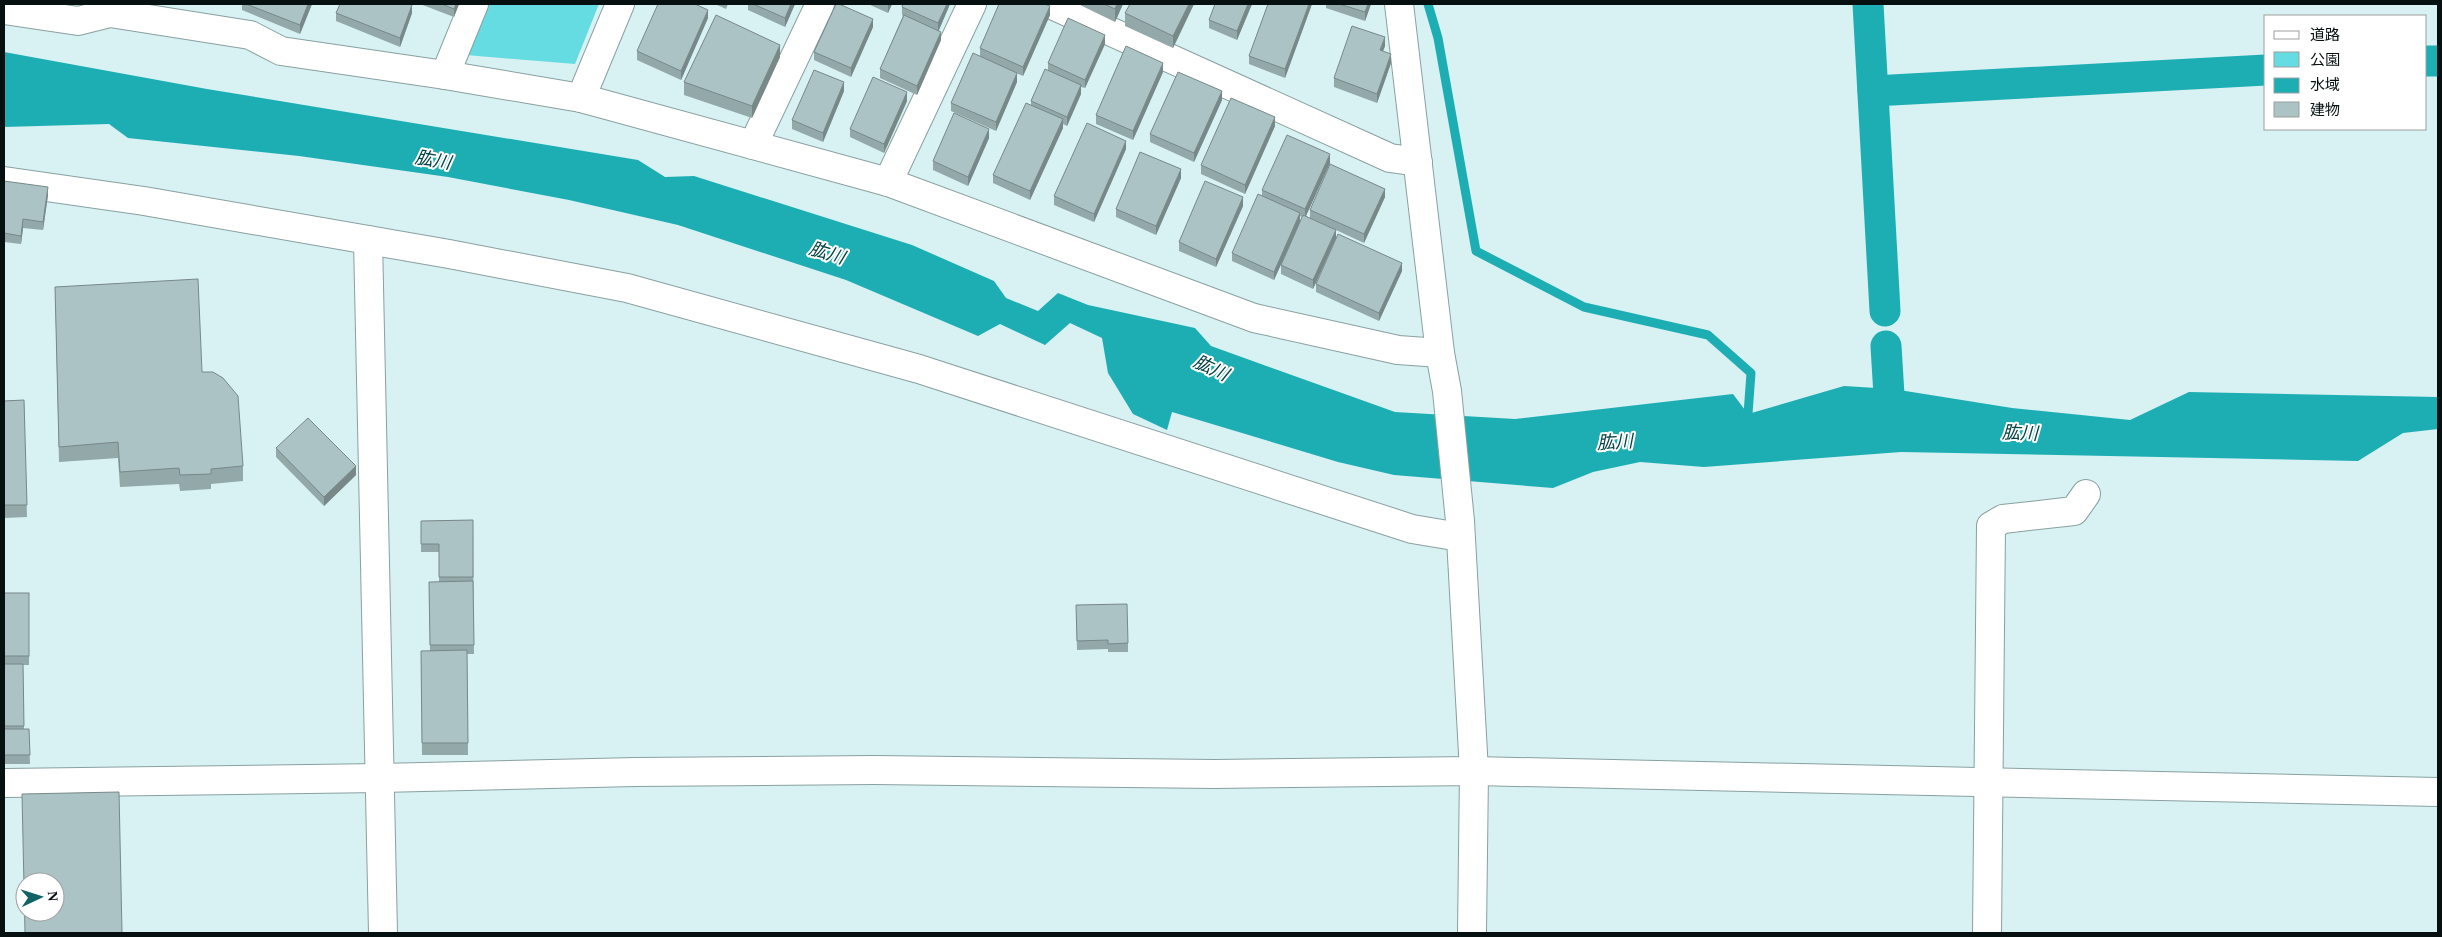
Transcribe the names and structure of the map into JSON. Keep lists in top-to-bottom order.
{
  "water": ["肱川"],
  "legend": [
    "道路",
    "公園",
    "水域",
    "建物"
  ],
  "north": "right"
}
